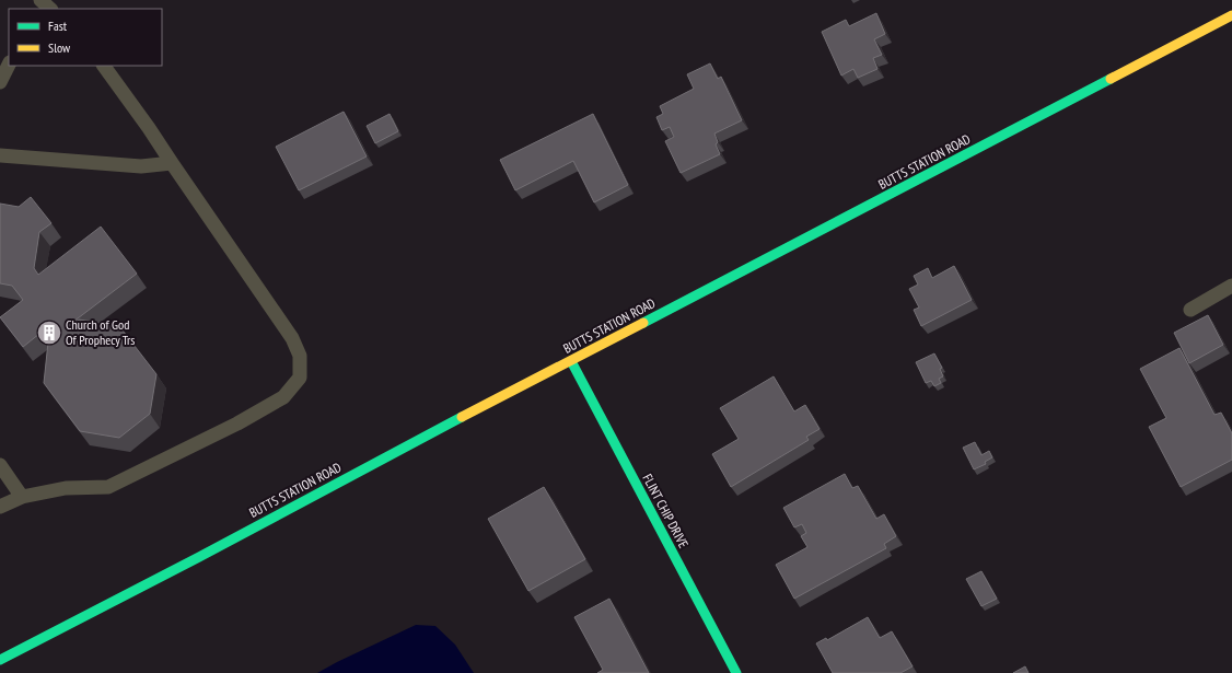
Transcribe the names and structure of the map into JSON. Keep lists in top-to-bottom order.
{
  "streets": {
    "main road": ["BUTTS STATION ROAD", "FLINT CHIP DRIVE"]
  },
  "crossings": [
    ["BUTTS STATION ROAD", "FLINT CHIP DRIVE"]
  ],
  "places": {
    "building": ["Church of God Of Prophecy Trs"]
  },
  "legend": ["Fast", "Slow"]
}
